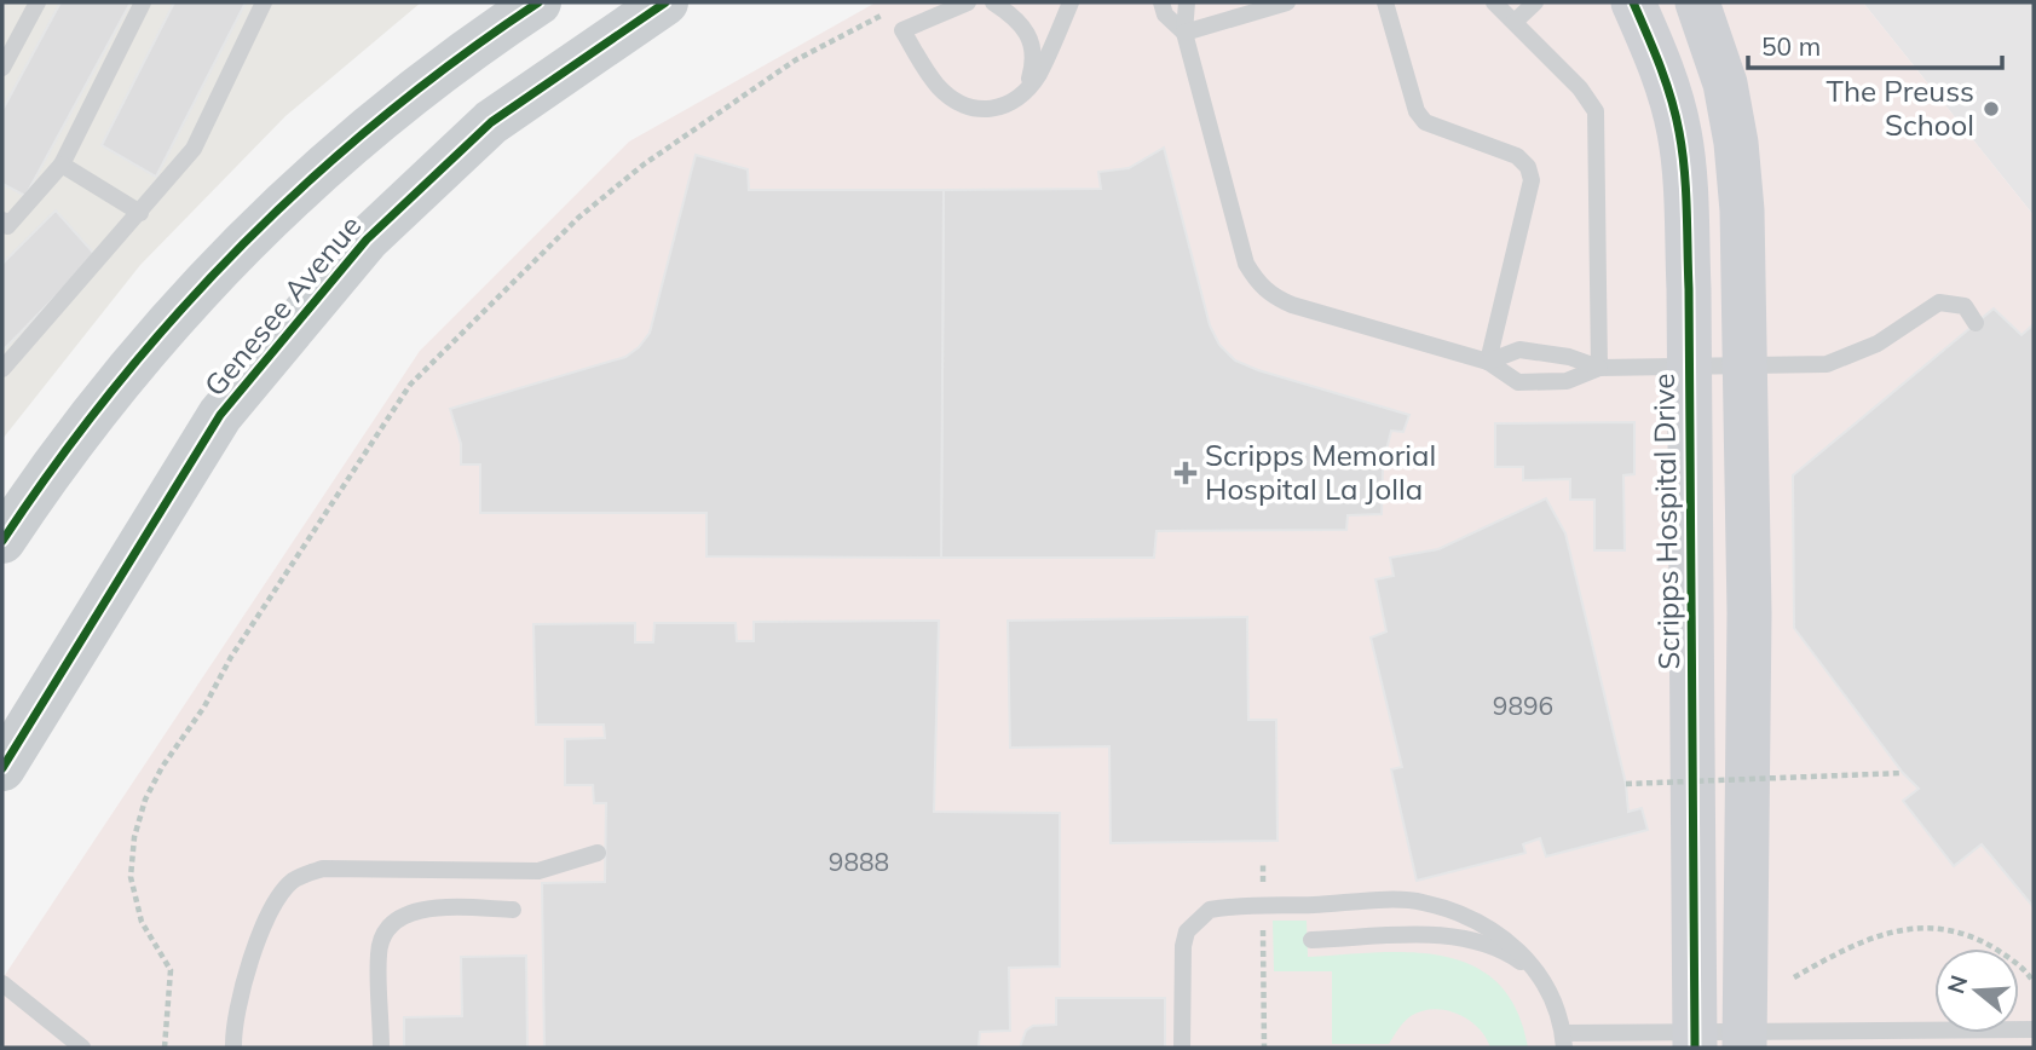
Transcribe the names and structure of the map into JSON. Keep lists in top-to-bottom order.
{
  "streets": {
    "main road": ["Genesee Avenue"],
    "street": ["Scripps Hospital Drive"]
  },
  "places": {
    "other": ["The Preuss School"],
    "health": ["Scripps Memorial Hospital La Jolla"]
  },
  "house_numbers": ["9896", "9888"],
  "scale_bar": "50 m",
  "north": "left"
}
